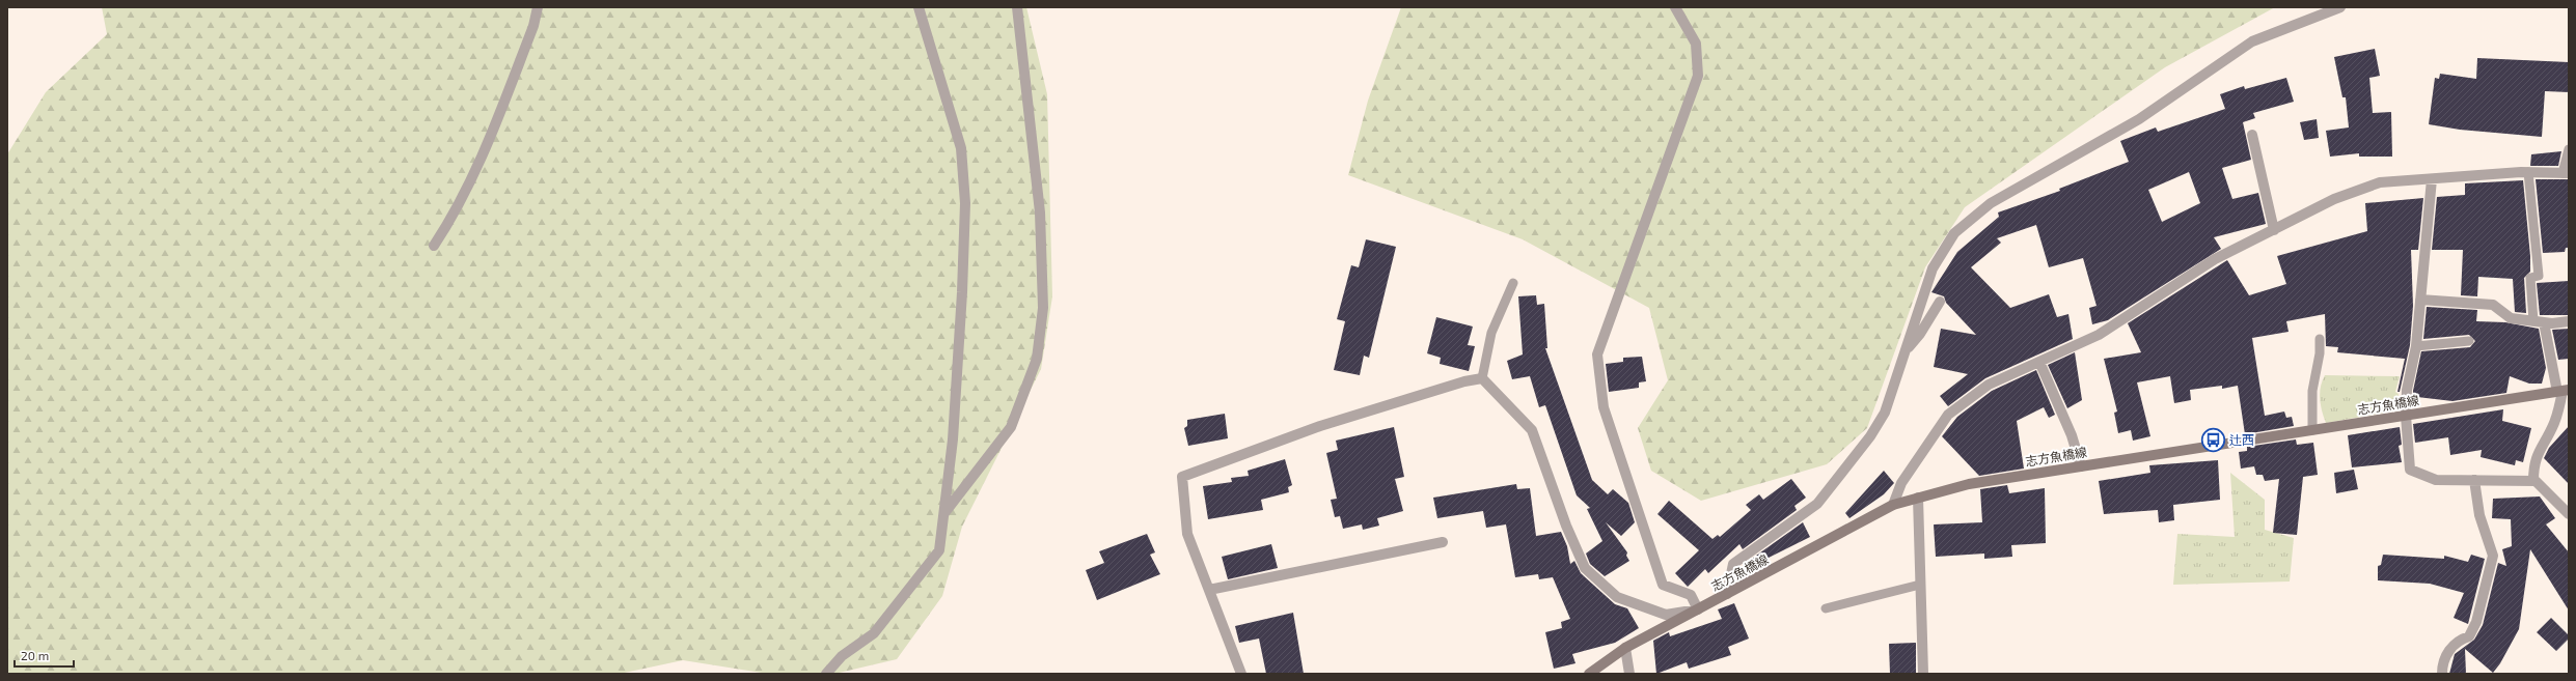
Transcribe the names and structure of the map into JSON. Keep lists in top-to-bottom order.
{
  "streets": {
    "main road": ["志方魚橋線"]
  },
  "places": {
    "bus stop": ["辻西"]
  },
  "scale_bar": "20 m"
}
